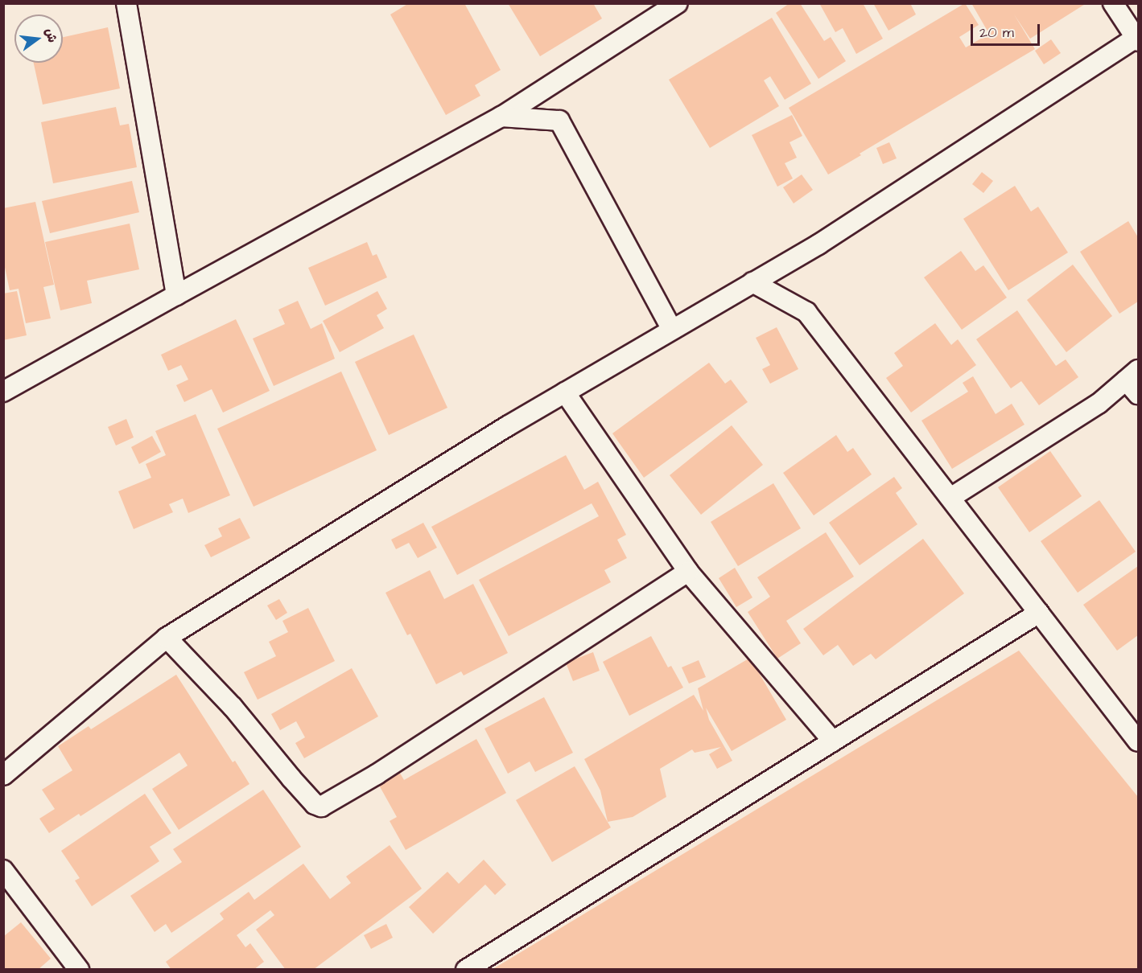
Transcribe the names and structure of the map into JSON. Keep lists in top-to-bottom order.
{
  "scale_bar": "20 m",
  "north": "right"
}
